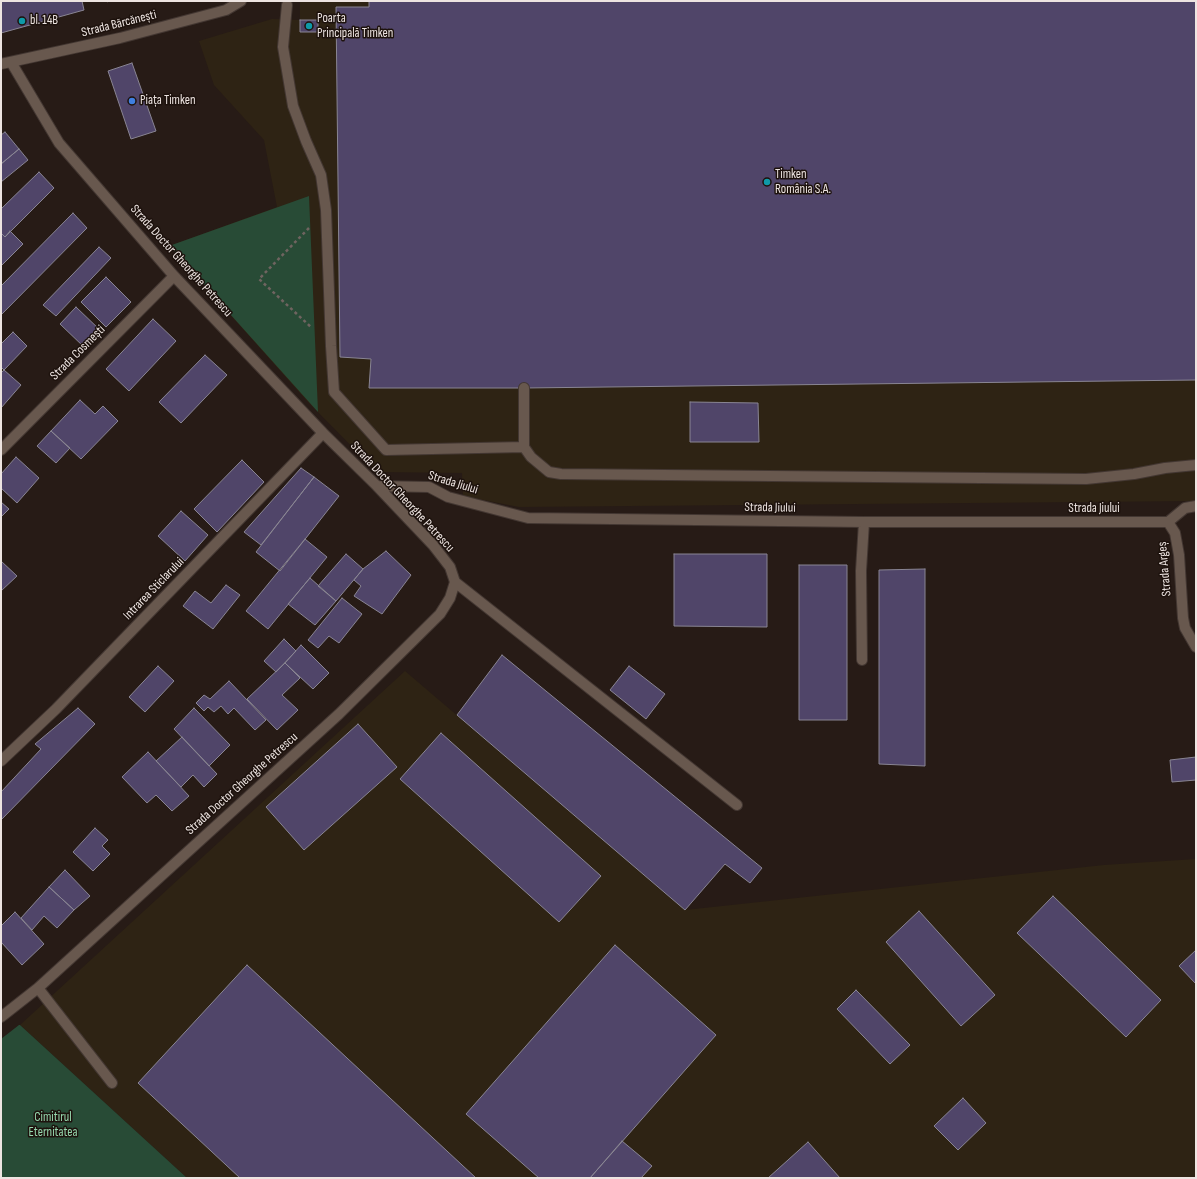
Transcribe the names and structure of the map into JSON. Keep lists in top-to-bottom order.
{
  "streets": {
    "street": [
      "Strada Bărcănești",
      "Strada Doctor Gheorghe Petrescu",
      "Strada Cosmești",
      "Strada Jiului",
      "Strada Argeș",
      "Intrarea Sticlarului"
    ]
  },
  "crossings": [
    ["Strada Bărcănești", "Strada Doctor Gheorghe Petrescu"],
    ["Strada Doctor Gheorghe Petrescu", "Strada Cosmești"],
    ["Strada Doctor Gheorghe Petrescu", "Strada Jiului"],
    ["Strada Doctor Gheorghe Petrescu", "Intrarea Sticlarului"],
    ["Strada Jiului", "Strada Argeș"]
  ],
  "parks": ["Cimitirul Eternitatea"],
  "places": [
    "bl. 14B",
    "Poarta Principală Timken",
    "Piața Timken",
    "Timken România S.A."
  ]
}
